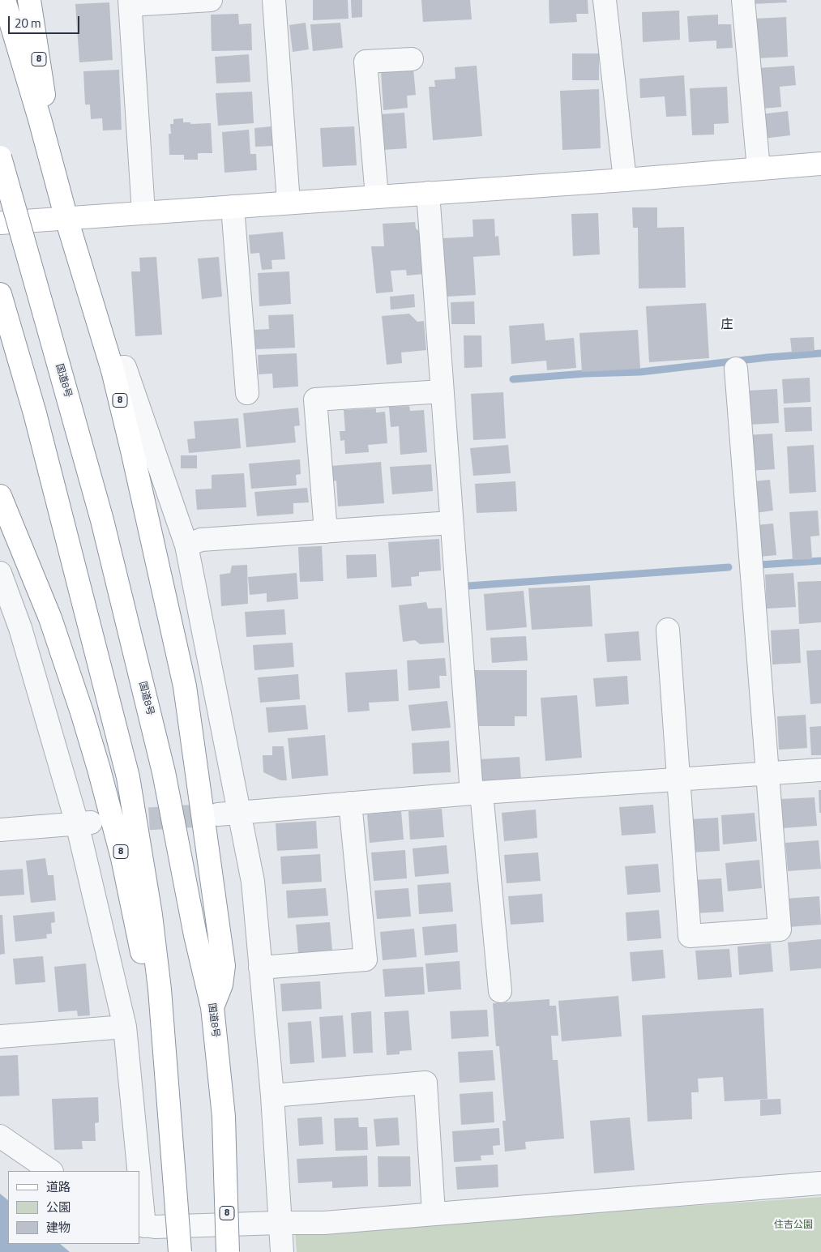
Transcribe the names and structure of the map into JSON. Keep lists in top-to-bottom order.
{
  "streets": {
    "main road": ["8", "国道8号"]
  },
  "crossings": [
    ["8", "国道8号"]
  ],
  "districts": ["庄"],
  "parks": ["住吉公園"],
  "legend": ["道路", "公園", "建物"],
  "scale_bar": "20 m"
}
